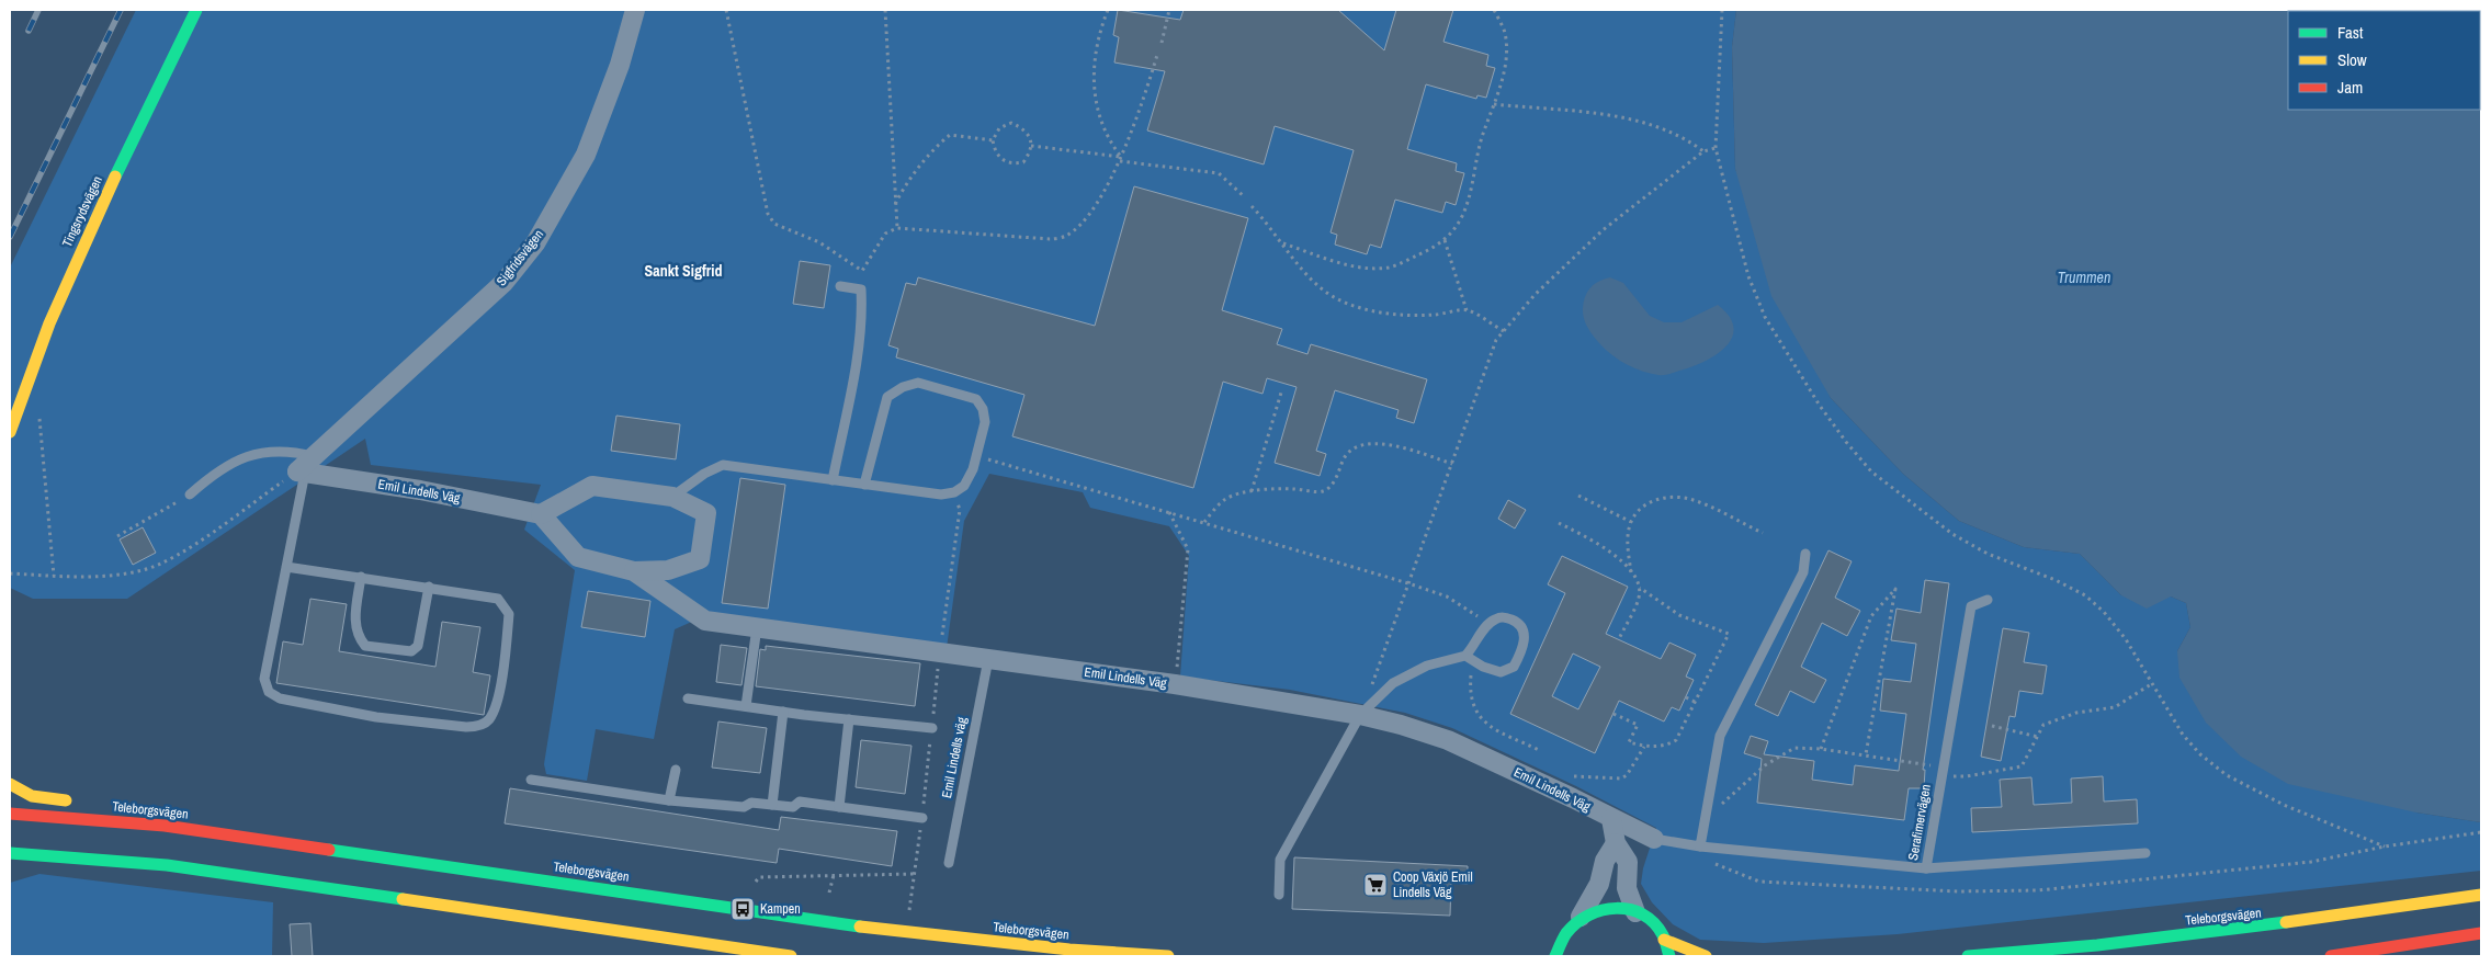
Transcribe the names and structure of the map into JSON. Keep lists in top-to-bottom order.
{
  "streets": {
    "main road": ["Tingsrydsvägen", "Teleborgsvägen"],
    "street": ["Sigfridsvägen", "Emil Lindells Väg"],
    "lane": ["Emil Lindells väg", "Serafimervägen"]
  },
  "crossings": [
    ["Sigfridsvägen", "Emil Lindells Väg"],
    ["Emil Lindells Väg", "Emil Lindells väg"],
    ["Emil Lindells Väg", "Serafimervägen"]
  ],
  "districts": ["Sankt Sigfrid"],
  "water": ["Trummen"],
  "places": {
    "supermarket": ["Coop Växjö Emil Lindells Väg"],
    "bus stop": ["Kampen"]
  },
  "legend": ["Fast", "Slow", "Jam"]
}
